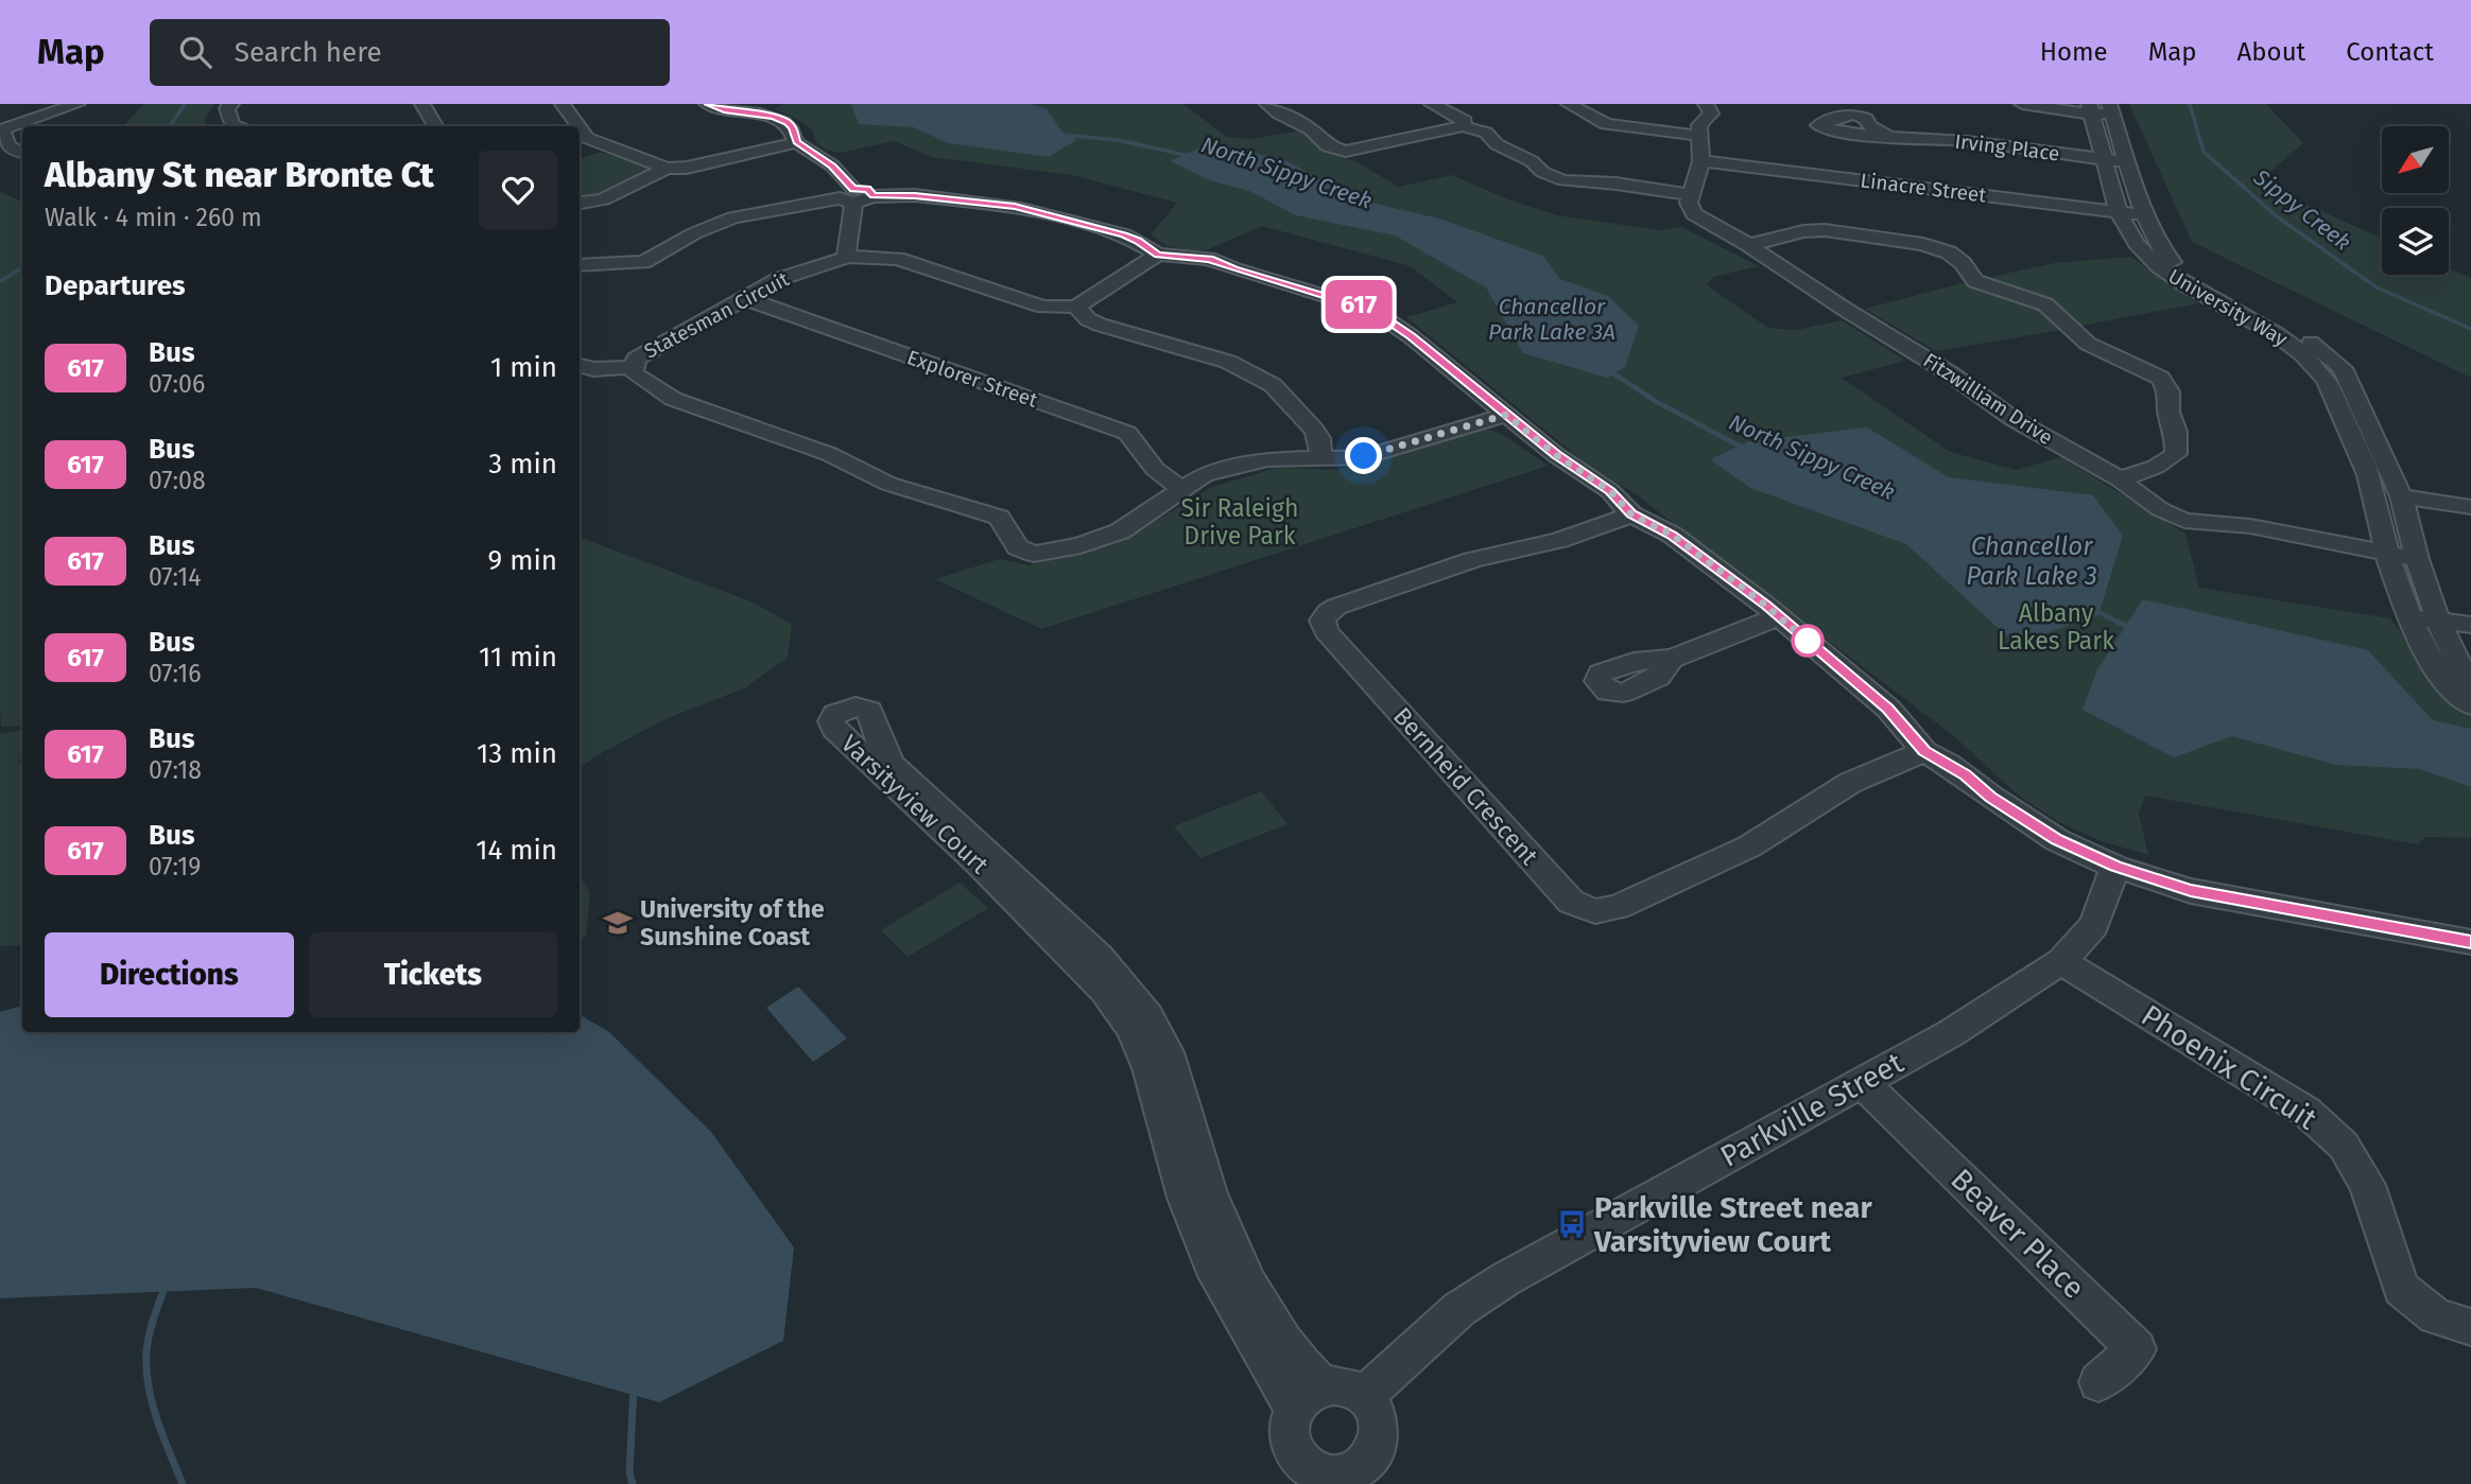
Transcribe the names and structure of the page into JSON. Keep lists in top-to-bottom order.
{
  "streets": {
    "street": [
      "Irving Place",
      "Linacre Street",
      "University Way",
      "Statesman Circuit",
      "Explorer Street",
      "Fitzwilliam Drive",
      "Bernheid Crescent",
      "Varsityview Court",
      "Phoenix Circuit",
      "Parkville Street",
      "Beaver Place"
    ]
  },
  "crossings": [
    ["Irving Place", "University Way"],
    ["Linacre Street", "University Way"],
    ["University Way", "Fitzwilliam Drive"],
    ["Statesman Circuit", "Explorer Street"],
    ["Varsityview Court", "Parkville Street"],
    ["Phoenix Circuit", "Parkville Street"],
    ["Parkville Street", "Beaver Place"]
  ],
  "water": [
    "North Sippy Creek",
    "Sippy Creek",
    "Chancellor Park Lake 3A",
    "Chancellor Park Lake 3"
  ],
  "parks": ["Sir Raleigh Drive Park", "Albany Lakes Park"],
  "places": {
    "school or university": ["University of the Sunshine Coast"],
    "bus stop": ["Parkville Street near Varsityview Court"]
  },
  "lines": ["bus line 617"],
  "north": "bottom left",
  "page": {
    "header": "Map",
    "search": "Search here",
    "nav": [
      "Home",
      "Map",
      "About",
      "Contact"
    ],
    "on_map": "617",
    "heading": [
      ["Albany St near Bronte Ct", "Walk · 4 min · 260 m"],
      "Departures"
    ],
    "list": [
      {
        "mark": "617",
        "name": "Bus",
        "note": "07:06",
        "value": "1 min"
      },
      {
        "mark": "617",
        "name": "Bus",
        "note": "07:08",
        "value": "3 min"
      },
      {
        "mark": "617",
        "name": "Bus",
        "note": "07:14",
        "value": "9 min"
      },
      {
        "mark": "617",
        "name": "Bus",
        "note": "07:16",
        "value": "11 min"
      },
      {
        "mark": "617",
        "name": "Bus",
        "note": "07:18",
        "value": "13 min"
      },
      {
        "mark": "617",
        "name": "Bus",
        "note": "07:19",
        "value": "14 min"
      }
    ],
    "buttons": ["Directions", "Tickets"]
  }
}
